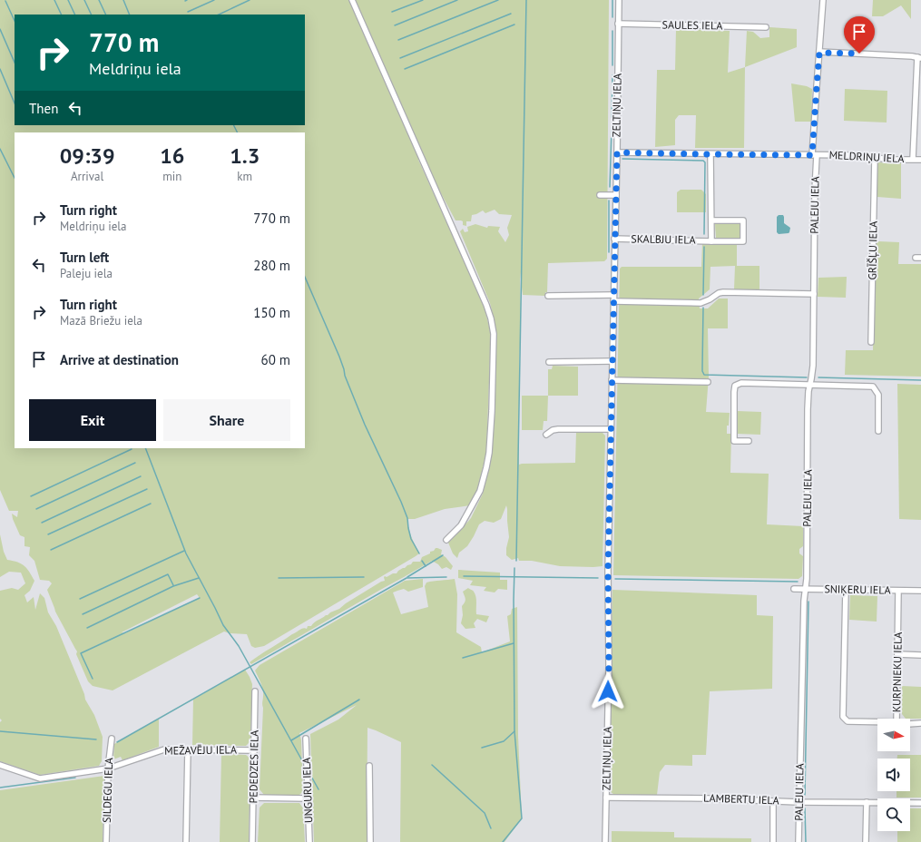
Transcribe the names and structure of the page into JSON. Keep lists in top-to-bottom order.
{
  "streets": {
    "street": [
      "SAULES IELA",
      "ZELTIŅU IELA",
      "MELDRIŅU IELA",
      "PALEJU IELA",
      "SKALBJU IELA",
      "GRĪŠĻU IELA",
      "SNIĶERU IELA",
      "KURPNIEKU IELA",
      "MEŽAVĒJU IELA",
      "PEDEDZES IELA",
      "SILDEGU IELA",
      "UNGURU IELA",
      "LAMBERTU IELA"
    ]
  },
  "crossings": [
    ["SAULES IELA", "ZELTIŅU IELA"],
    ["ZELTIŅU IELA", "MELDRIŅU IELA"],
    ["ZELTIŅU IELA", "SKALBJU IELA"],
    ["ZELTIŅU IELA", "LAMBERTU IELA"],
    ["MELDRIŅU IELA", "PALEJU IELA"],
    ["MELDRIŅU IELA", "SKALBJU IELA"],
    ["MELDRIŅU IELA", "GRĪŠĻU IELA"],
    ["PALEJU IELA", "SNIĶERU IELA"],
    ["PALEJU IELA", "LAMBERTU IELA"],
    ["SNIĶERU IELA", "KURPNIEKU IELA"],
    ["MEŽAVĒJU IELA", "PEDEDZES IELA"],
    ["MEŽAVĒJU IELA", "SILDEGU IELA"]
  ],
  "north": "right",
  "page": {
    "turn": ["770 m", "Meldriņu iela"],
    "then": "Then",
    "eta": [
      "09:39",
      "Arrival",
      "16",
      "min",
      "1.3",
      "km"
    ],
    "list": [
      {
        "name": "Turn right",
        "note": "Meldriņu iela",
        "value": "770 m"
      },
      {
        "name": "Turn left",
        "note": "Paleju iela",
        "value": "280 m"
      },
      {
        "name": "Turn right",
        "note": "Mazā Briežu iela",
        "value": "150 m"
      },
      {
        "name": "Arrive at destination",
        "value": "60 m"
      }
    ],
    "buttons": ["Exit", "Share"]
  }
}
